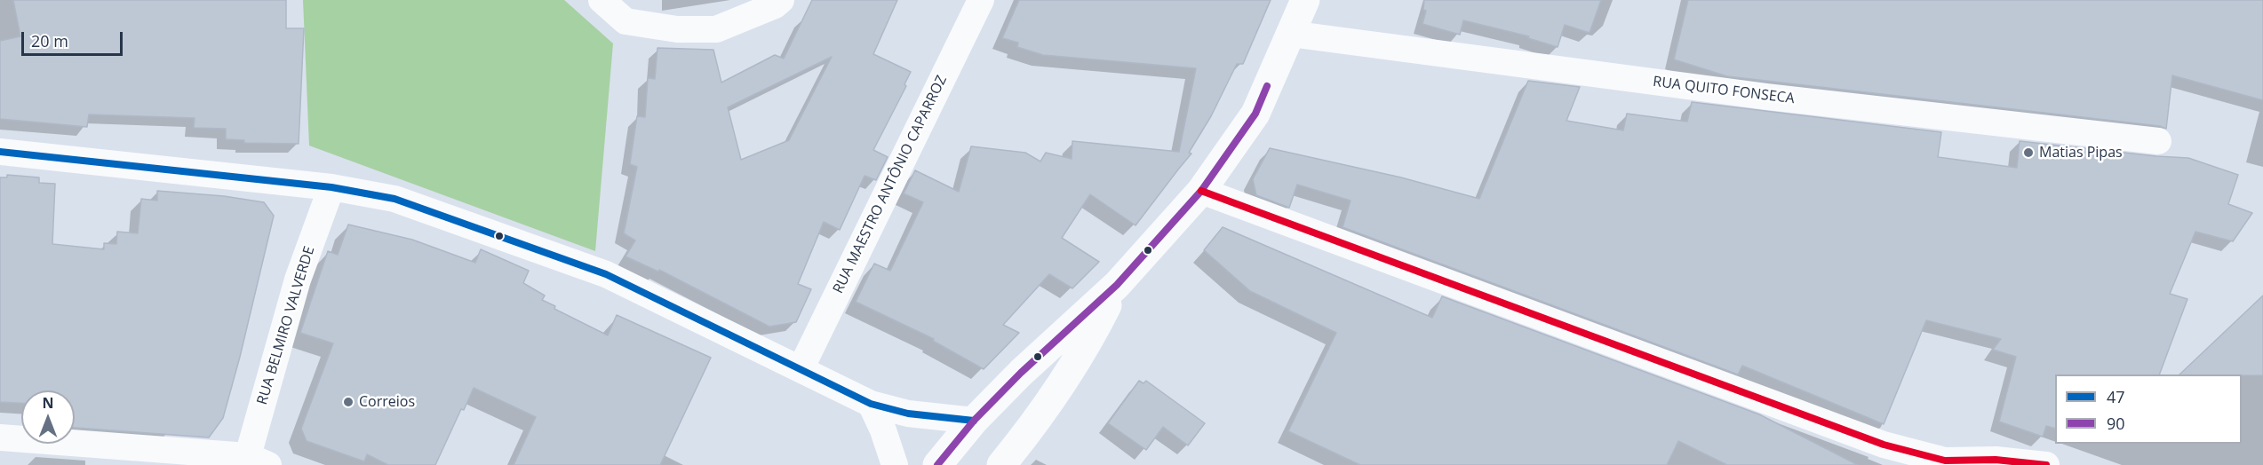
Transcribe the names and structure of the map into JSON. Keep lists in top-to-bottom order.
{
  "streets": {
    "street": ["RUA QUITO FONSECA", "RUA MAESTRO ANTÔNIO CAPARROZ", "RUA BELMIRO VALVERDE"]
  },
  "places": ["Matias Pipas", "Correios"],
  "lines": ["transit line 90", "transit line 47"],
  "legend": ["47", "90"],
  "scale_bar": "20 m",
  "north": "top"
}
